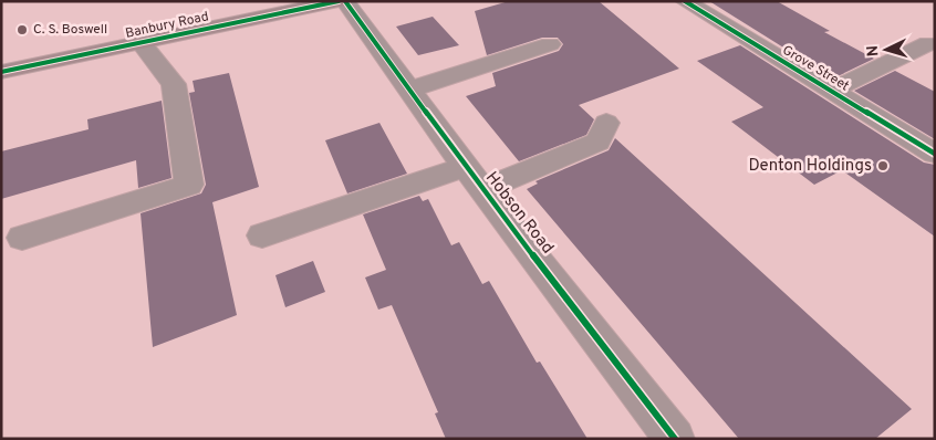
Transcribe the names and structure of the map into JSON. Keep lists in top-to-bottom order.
{
  "streets": {
    "main road": ["Banbury Road"],
    "street": ["Grove Street", "Hobson Road"]
  },
  "places": ["C. S. Boswell", "Denton Holdings"],
  "north": "left"
}
